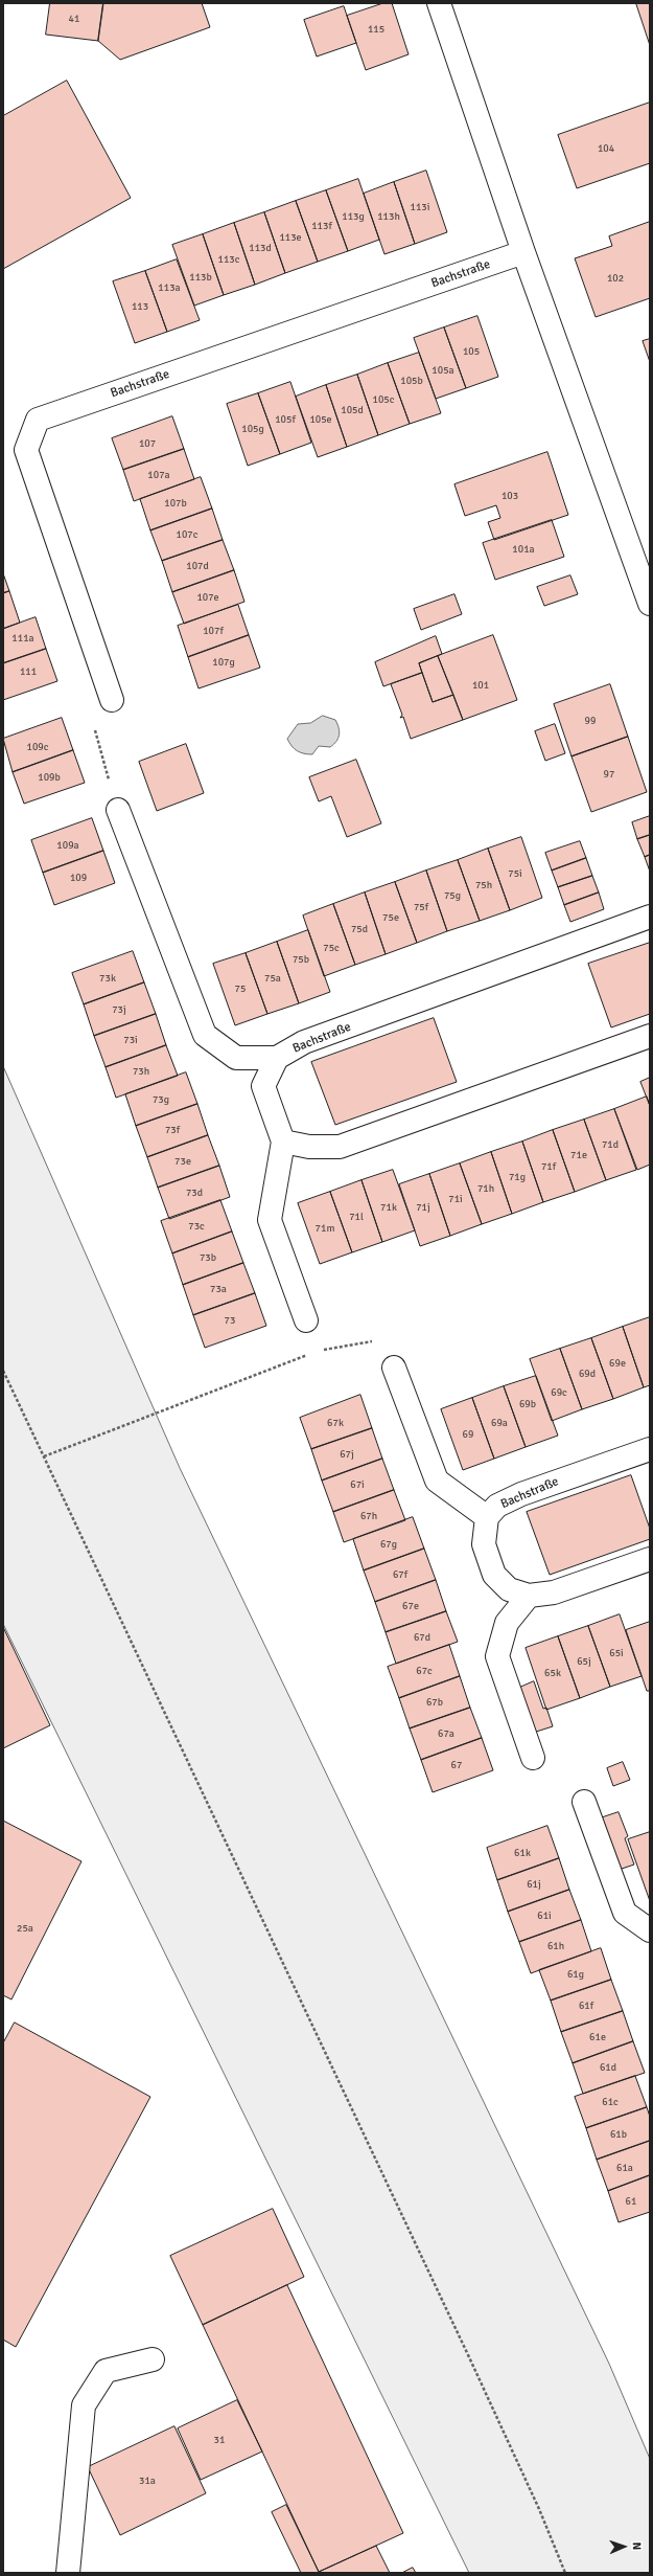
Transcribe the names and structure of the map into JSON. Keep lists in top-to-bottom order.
{
  "streets": {
    "street": ["Bachstraße"]
  },
  "house_numbers": [
    "41",
    "115",
    "104",
    "113i",
    "113g",
    "113h",
    "113f",
    "113e",
    "113d",
    "113c",
    "113b",
    "102",
    "113a",
    "113",
    "105",
    "105a",
    "105b",
    "105c",
    "105d",
    "105f",
    "105e",
    "105g",
    "107",
    "107a",
    "103",
    "107b",
    "107c",
    "101a",
    "107d",
    "107e",
    "107f",
    "111a",
    "107g",
    "111",
    "101",
    "99",
    "109c",
    "97",
    "109b",
    "109a",
    "75i",
    "109",
    "75h",
    "75g",
    "75f",
    "75e",
    "75d",
    "75c",
    "75b",
    "73k",
    "75a",
    "75",
    "73j",
    "73i",
    "73h",
    "73g",
    "73f",
    "71d",
    "71e",
    "73e",
    "71f",
    "71g",
    "71h",
    "73d",
    "71i",
    "71k",
    "71j",
    "71l",
    "73c",
    "71m",
    "73b",
    "73a",
    "73",
    "69e",
    "69d",
    "69c",
    "69b",
    "67k",
    "69a",
    "69",
    "67j",
    "67i",
    "67h",
    "67g",
    "67f",
    "67e",
    "67d",
    "65i",
    "65j",
    "67c",
    "65k",
    "67b",
    "67a",
    "67",
    "61k",
    "61j",
    "61i",
    "25a",
    "61h",
    "61g",
    "61f",
    "61e",
    "61d",
    "61c",
    "61b",
    "61a",
    "61",
    "31",
    "31a"
  ],
  "north": "right"
}
